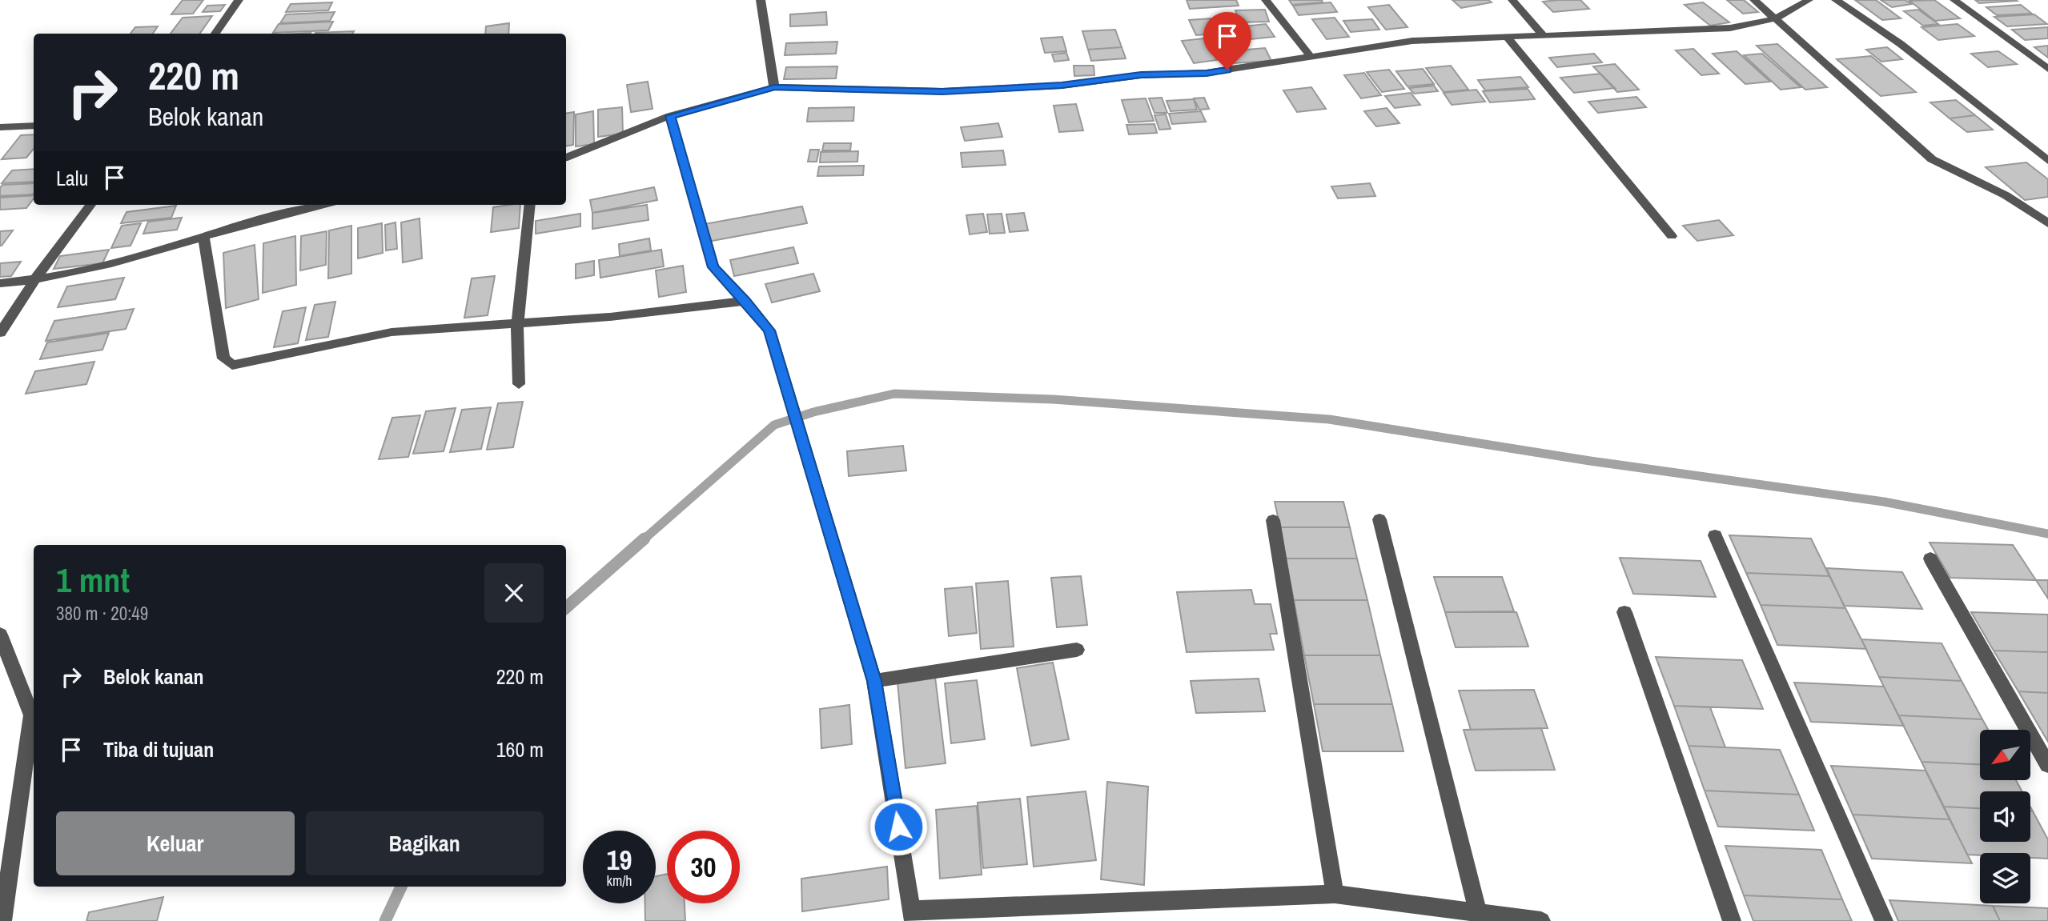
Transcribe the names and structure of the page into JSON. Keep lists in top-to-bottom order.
{
  "north": "bottom left",
  "page": {
    "turn": ["220 m", "Belok kanan"],
    "then": "Lalu",
    "heading": ["1 mnt", "380 m · 20:49"],
    "list": [
      {
        "name": "Belok kanan",
        "value": "220 m"
      },
      {
        "name": "Tiba di tujuan",
        "value": "160 m"
      }
    ],
    "buttons": ["Keluar", "Bagikan"],
    "speed": "19 km/h",
    "limit": "30"
  }
}
